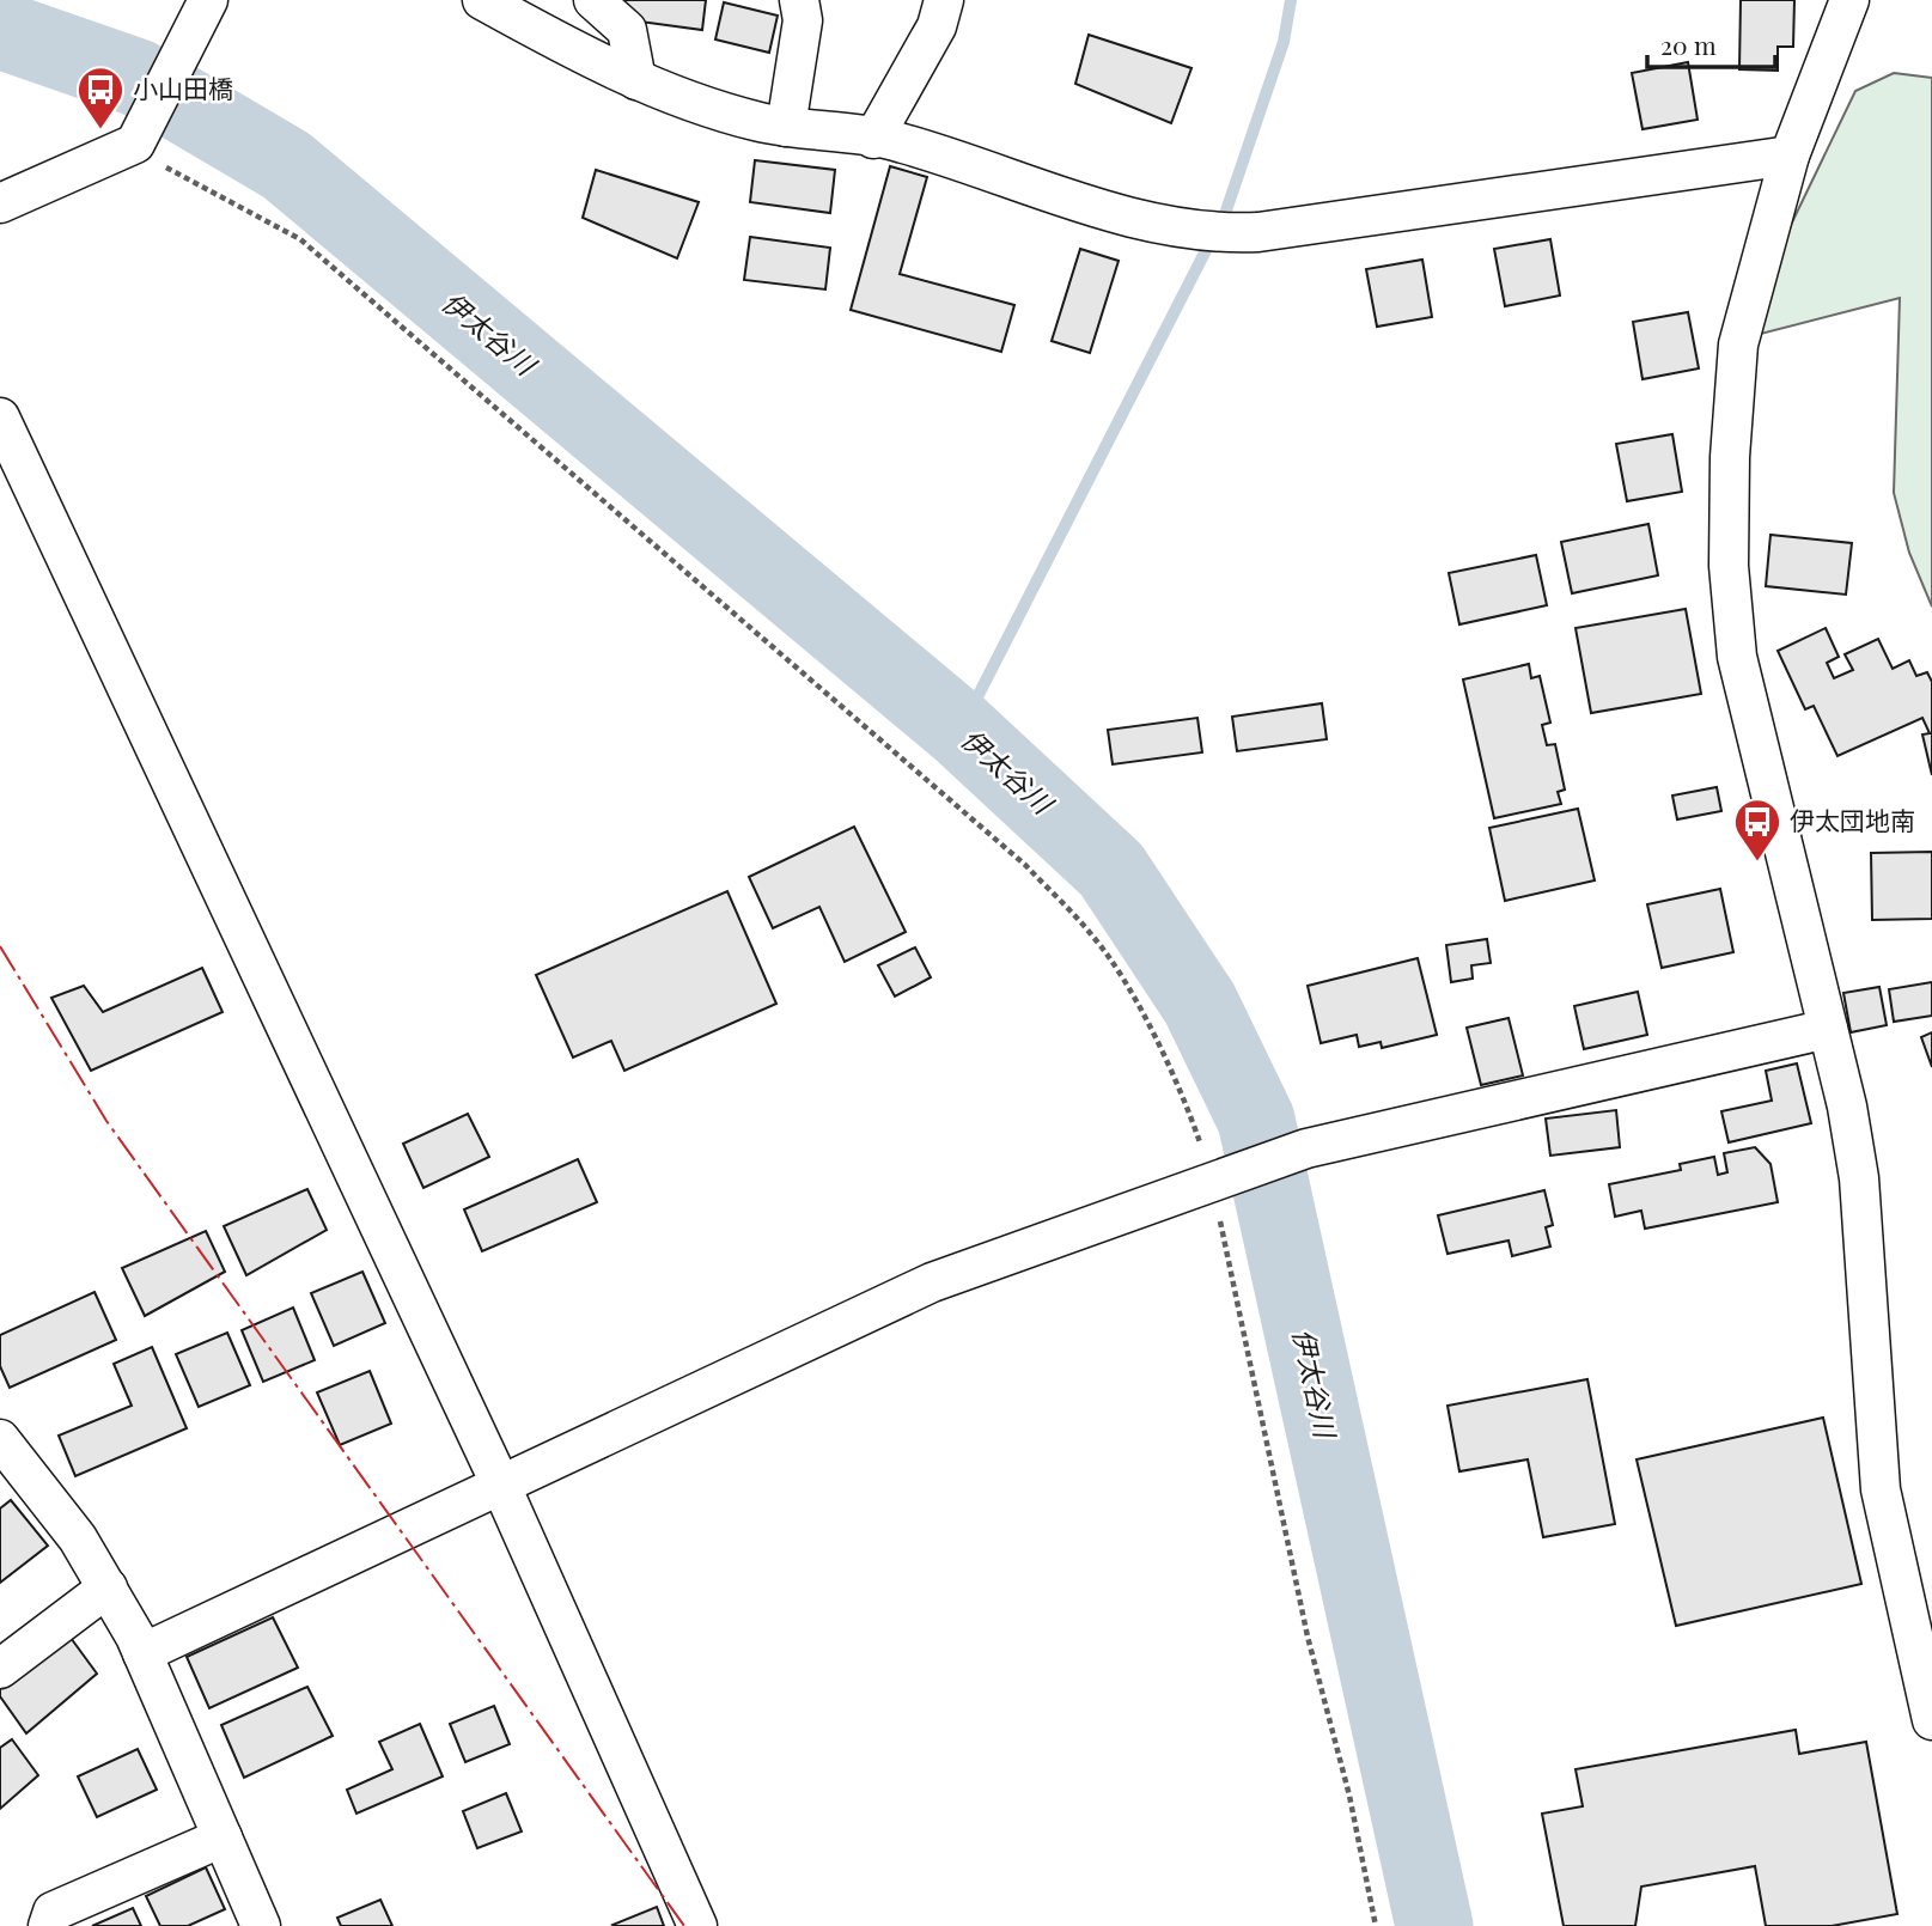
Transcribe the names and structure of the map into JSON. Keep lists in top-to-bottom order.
{
  "water": ["伊太谷川"],
  "places": {
    "bus stop": ["小山田橋", "伊太団地南"]
  },
  "scale_bar": "20 m"
}
